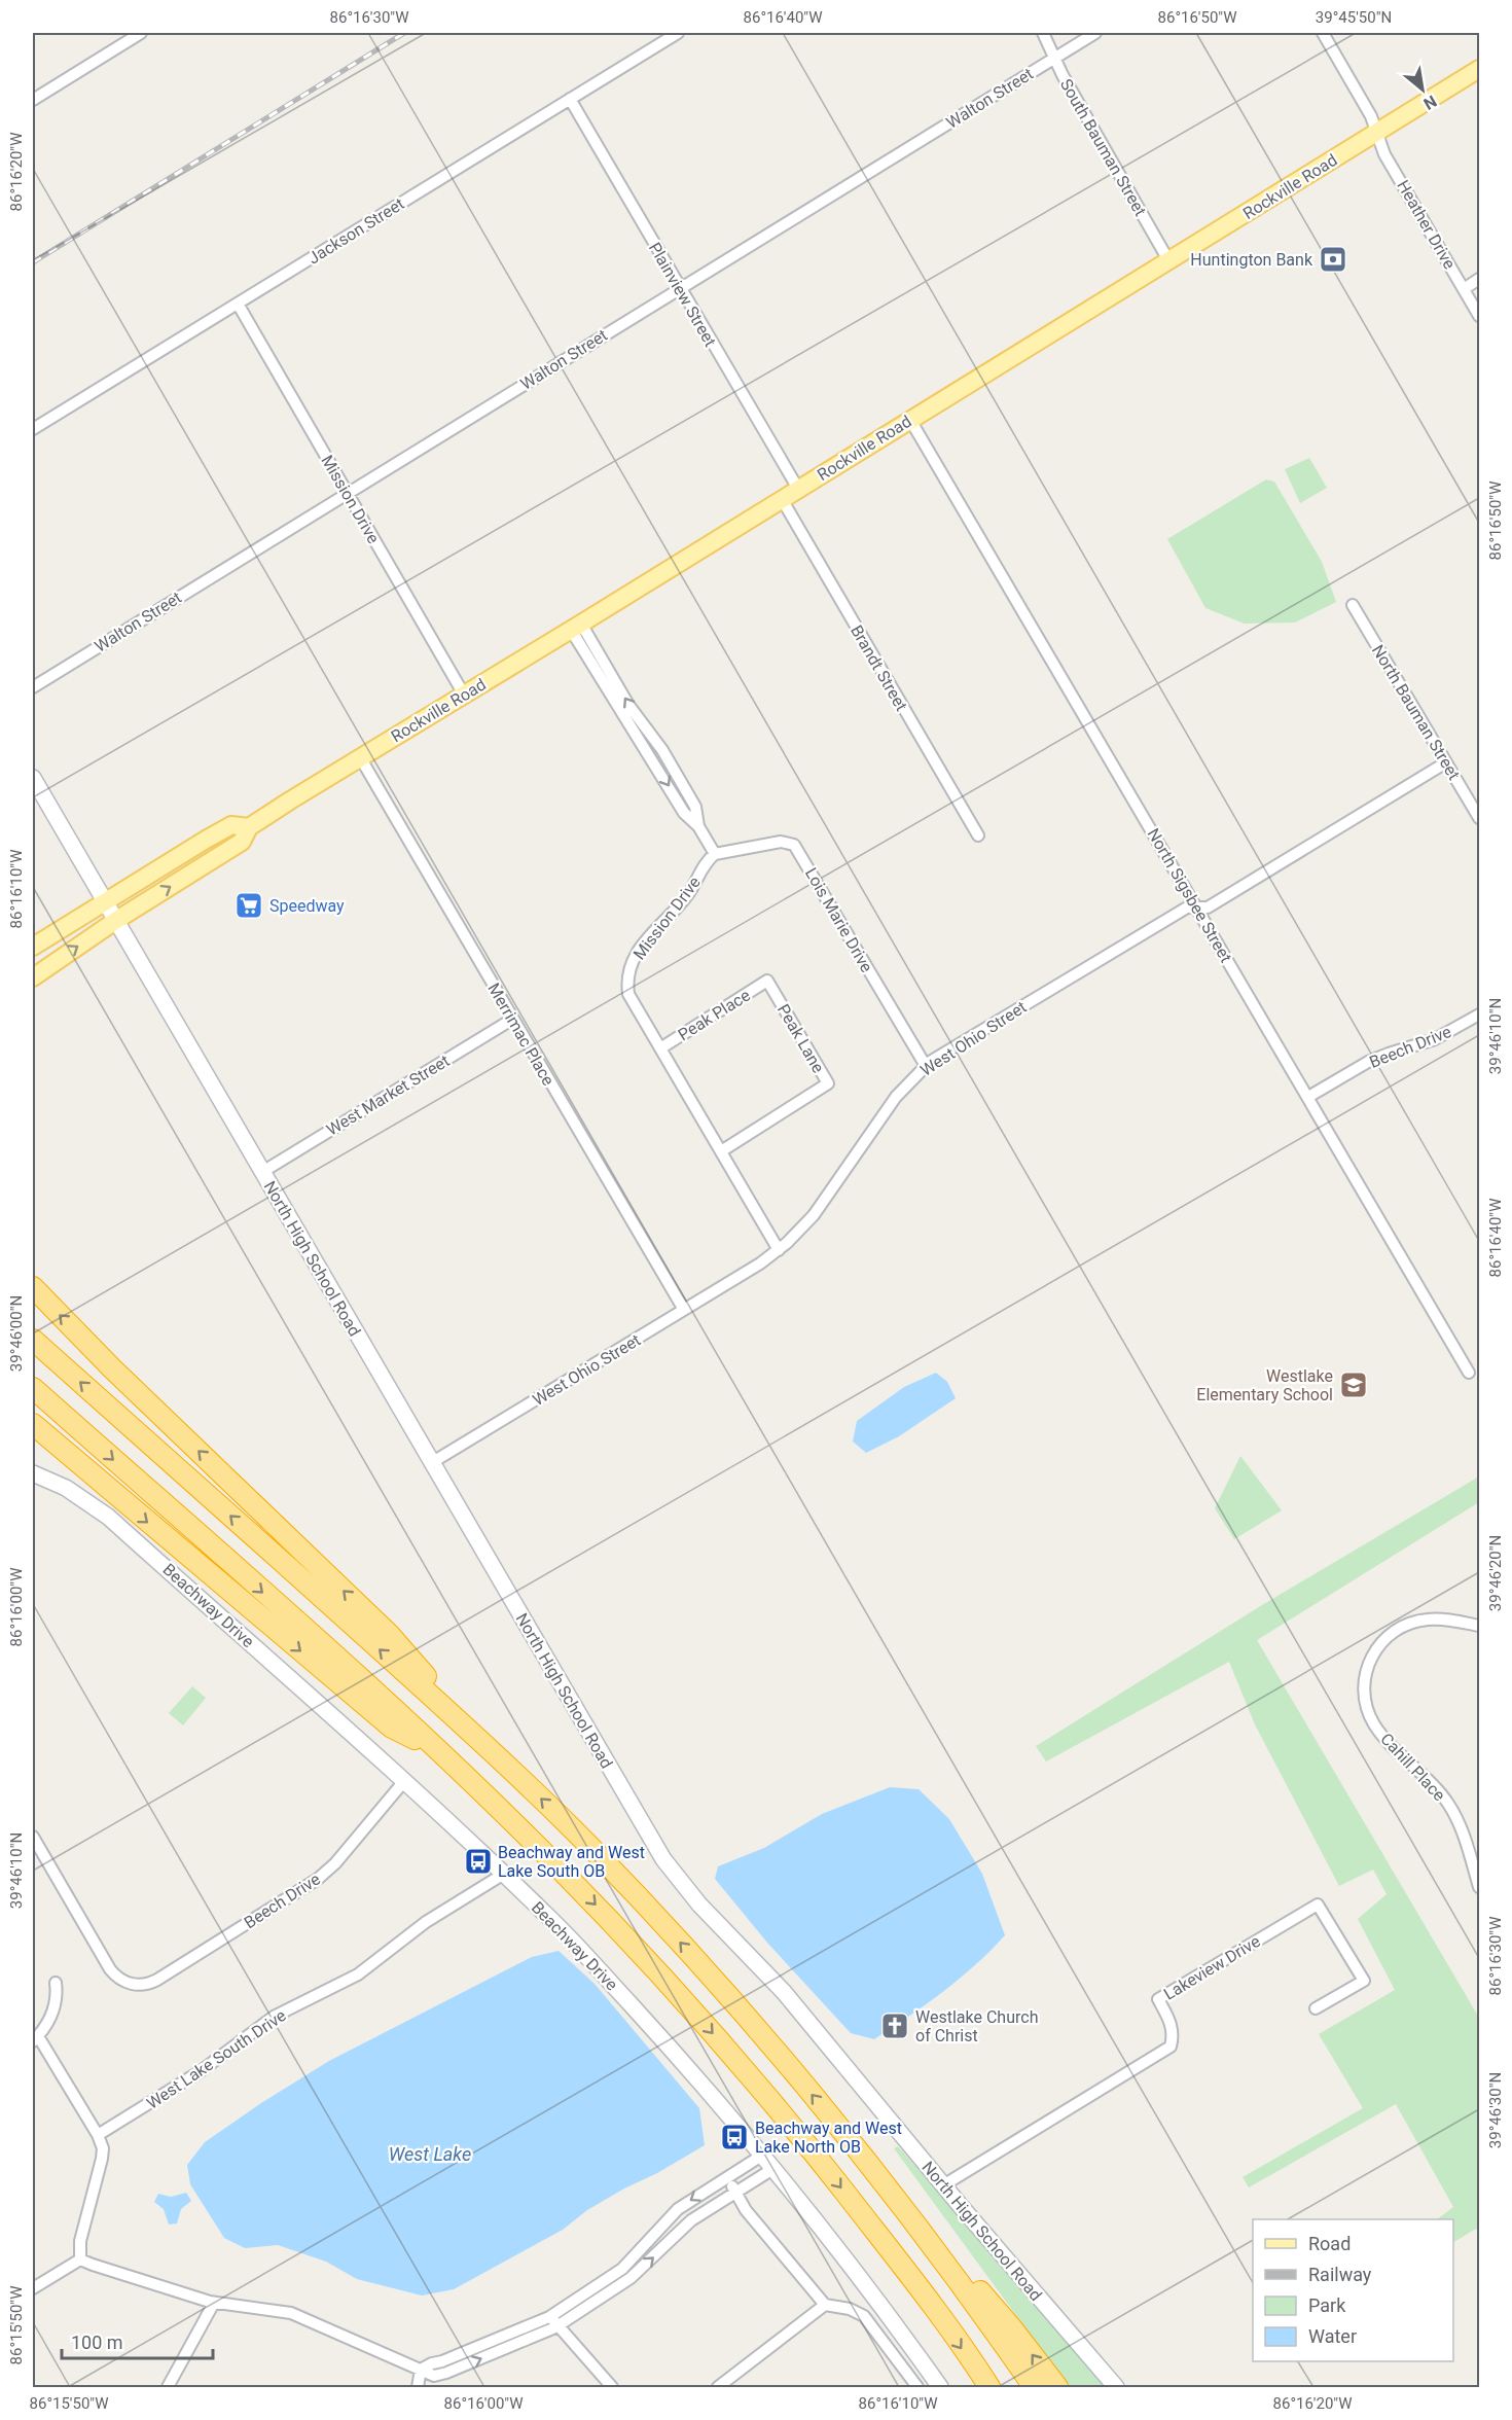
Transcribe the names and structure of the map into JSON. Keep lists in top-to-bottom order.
{
  "streets": {
    "main road": ["Rockville Road"],
    "street": [
      "Walton Street",
      "South Bauman Street",
      "Heather Drive",
      "Jackson Street",
      "Plainview Street",
      "Mission Drive",
      "Brandt Street",
      "North Bauman Street",
      "North Sigsbee Street",
      "Lois Marie Drive",
      "Peak Place",
      "Merrimac Place",
      "Peak Lane",
      "West Ohio Street",
      "Beech Drive",
      "West Market Street",
      "North High School Road",
      "Beachway Drive",
      "Cahill Place",
      "Lakeview Drive",
      "West Lake South Drive"
    ]
  },
  "crossings": [
    ["Walton Street", "South Bauman Street"],
    ["Walton Street", "Plainview Street"],
    ["Walton Street", "Mission Drive"],
    ["South Bauman Street", "Rockville Road"],
    ["Rockville Road", "Heather Drive"],
    ["Rockville Road", "Plainview Street"],
    ["Rockville Road", "Mission Drive"],
    ["Rockville Road", "Brandt Street"],
    ["Rockville Road", "North Sigsbee Street"],
    ["Rockville Road", "Merrimac Place"],
    ["Rockville Road", "North High School Road"],
    ["Jackson Street", "Plainview Street"],
    ["Jackson Street", "Mission Drive"],
    ["Mission Drive", "Lois Marie Drive"],
    ["Mission Drive", "Peak Place"],
    ["Mission Drive", "Peak Lane"],
    ["Mission Drive", "West Ohio Street"],
    ["North Bauman Street", "West Ohio Street"],
    ["North Sigsbee Street", "West Ohio Street"],
    ["North Sigsbee Street", "Beech Drive"],
    ["Lois Marie Drive", "West Ohio Street"],
    ["Peak Place", "Peak Lane"],
    ["Merrimac Place", "West Ohio Street"],
    ["Merrimac Place", "West Market Street"],
    ["West Ohio Street", "North High School Road"],
    ["Beech Drive", "Beachway Drive"],
    ["West Market Street", "North High School Road"],
    ["North High School Road", "Lakeview Drive"],
    ["Beachway Drive", "West Lake South Drive"]
  ],
  "water": ["West Lake"],
  "places": {
    "bank": ["Huntington Bank"],
    "supermarket": ["Speedway"],
    "school or university": ["Westlake Elementary School"],
    "bus stop": ["Beachway and West Lake South OB", "Beachway and West Lake North OB"],
    "church": ["Westlake Church of Christ"]
  },
  "legend": [
    "Road",
    "Railway",
    "Park",
    "Water"
  ],
  "scale_bar": "100 m",
  "north": "bottom right",
  "coordinates": [
    "86°16'30\"W",
    "86°16'40\"W",
    "86°16'50\"W",
    "39°45'50\"N",
    "86°16'20\"W",
    "86°16'10\"W",
    "39°46'10\"N",
    "39°46'00\"N",
    "39°46'20\"N",
    "86°16'00\"W",
    "39°46'30\"N",
    "86°15'50\"W"
  ]
}
